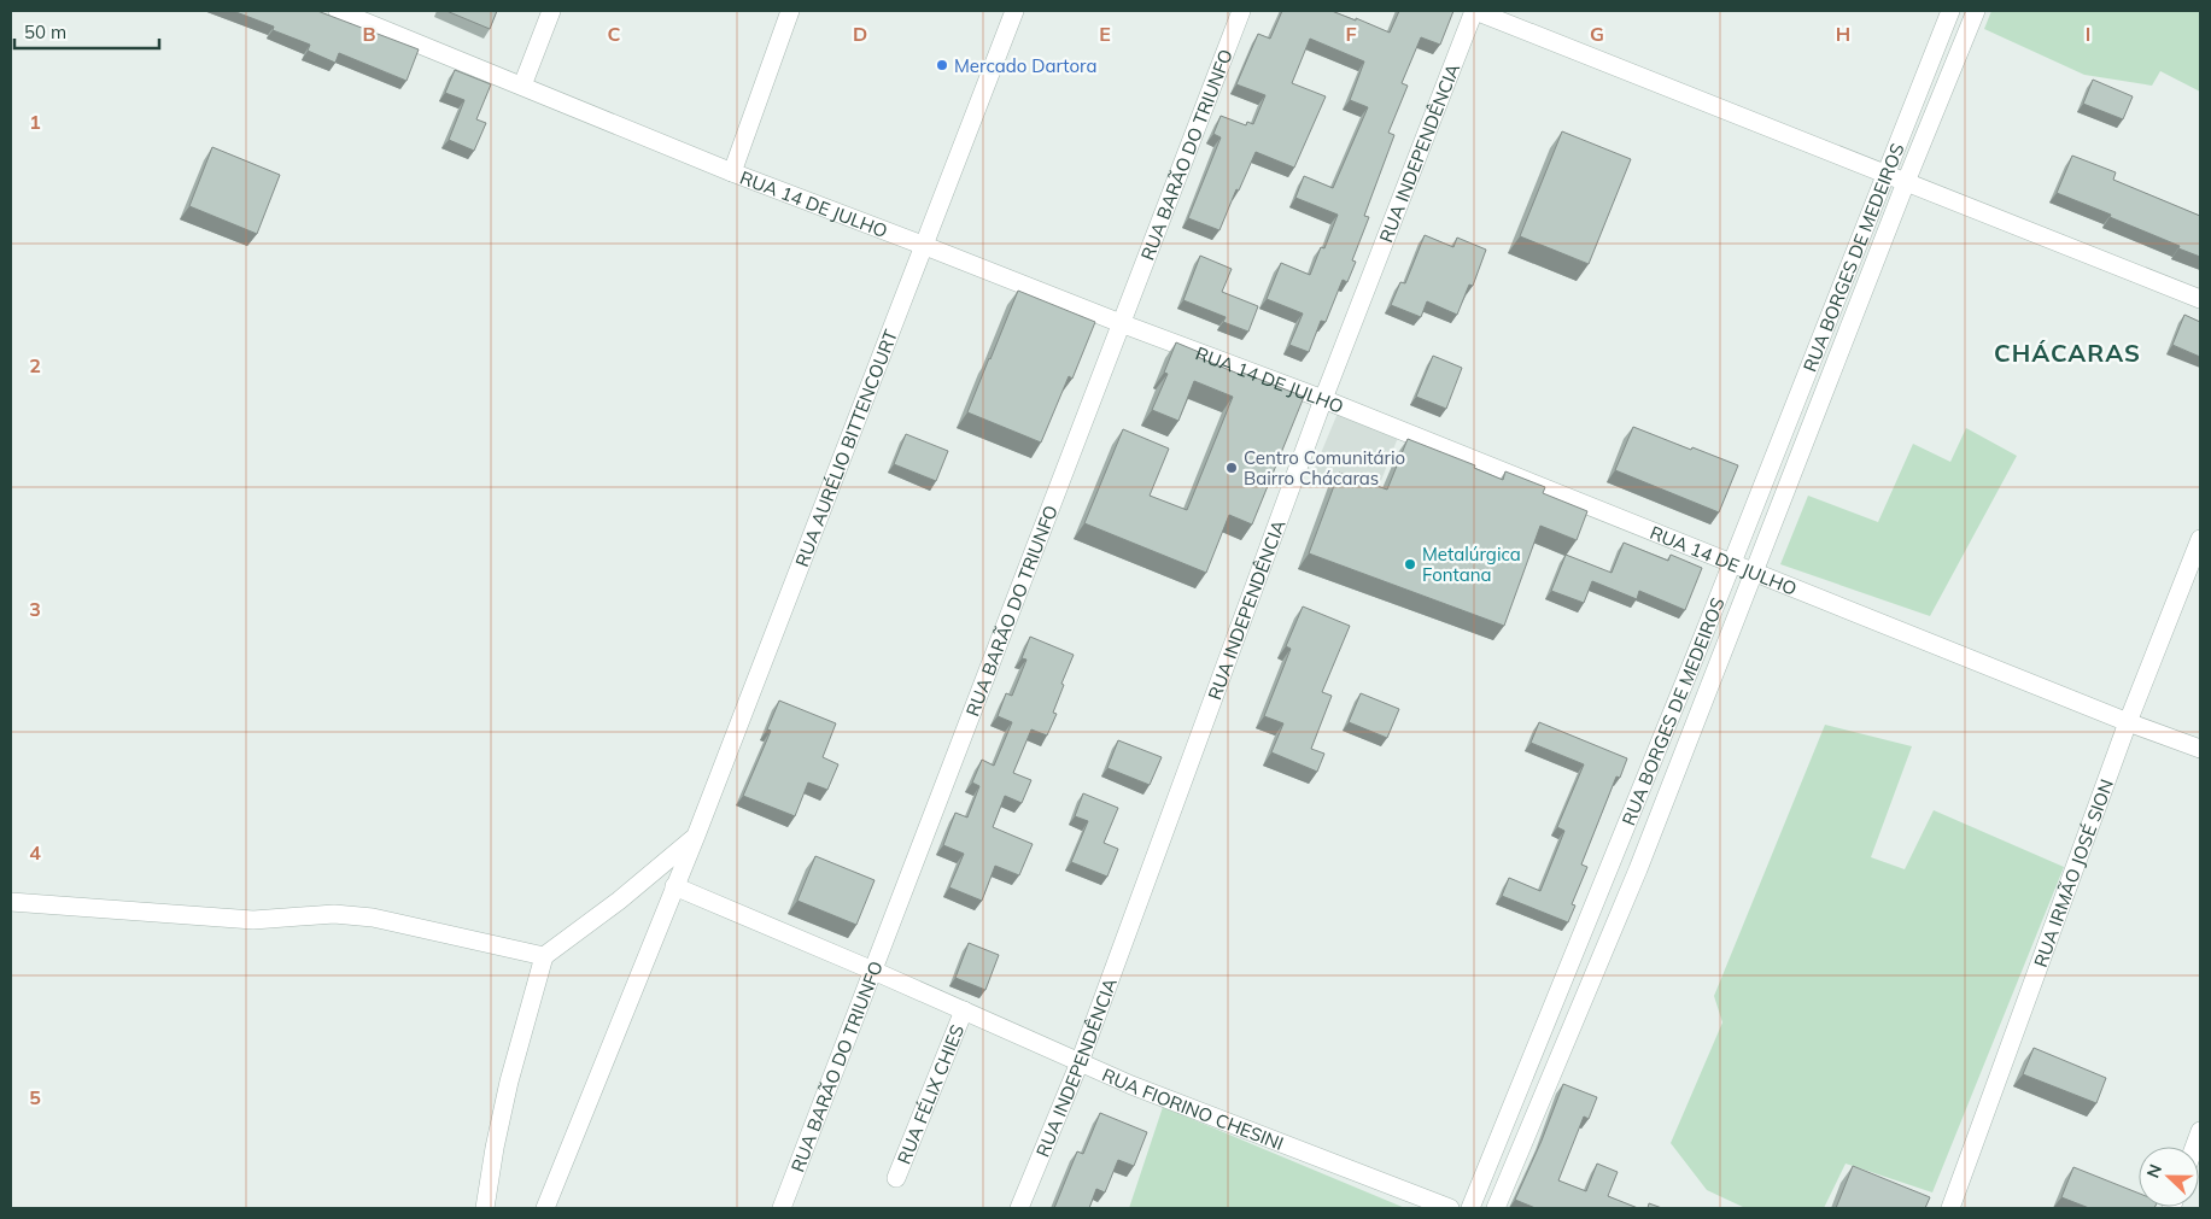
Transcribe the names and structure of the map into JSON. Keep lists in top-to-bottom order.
{
  "streets": {
    "street": [
      "RUA BARÃO DO TRIUNFO",
      "RUA INDEPENDÊNCIA",
      "RUA 14 DE JULHO",
      "RUA BORGES DE MEDEIROS",
      "RUA AURÉLIO BITTENCOURT",
      "RUA IRMÃO JOSÉ SION",
      "RUA FÉLIX CHIES",
      "RUA FIORINO CHESINI"
    ]
  },
  "crossings": [
    ["RUA BARÃO DO TRIUNFO", "RUA 14 DE JULHO"],
    ["RUA BARÃO DO TRIUNFO", "RUA FIORINO CHESINI"],
    ["RUA INDEPENDÊNCIA", "RUA 14 DE JULHO"],
    ["RUA INDEPENDÊNCIA", "RUA FIORINO CHESINI"],
    ["RUA 14 DE JULHO", "RUA BORGES DE MEDEIROS"],
    ["RUA 14 DE JULHO", "RUA AURÉLIO BITTENCOURT"],
    ["RUA 14 DE JULHO", "RUA IRMÃO JOSÉ SION"],
    ["RUA AURÉLIO BITTENCOURT", "RUA FIORINO CHESINI"],
    ["RUA FÉLIX CHIES", "RUA FIORINO CHESINI"]
  ],
  "districts": ["CHÁCARAS"],
  "places": ["Mercado Dartora", "Centro Comunitário Bairro Chácaras", "Metalúrgica Fontana"],
  "scale_bar": "50 m",
  "north": "left",
  "grid": {
    "columns": [
      "B",
      "C",
      "D",
      "E",
      "F",
      "G",
      "H",
      "I"
    ],
    "rows": [
      "1",
      "2",
      "3",
      "4",
      "5"
    ]
  }
}
